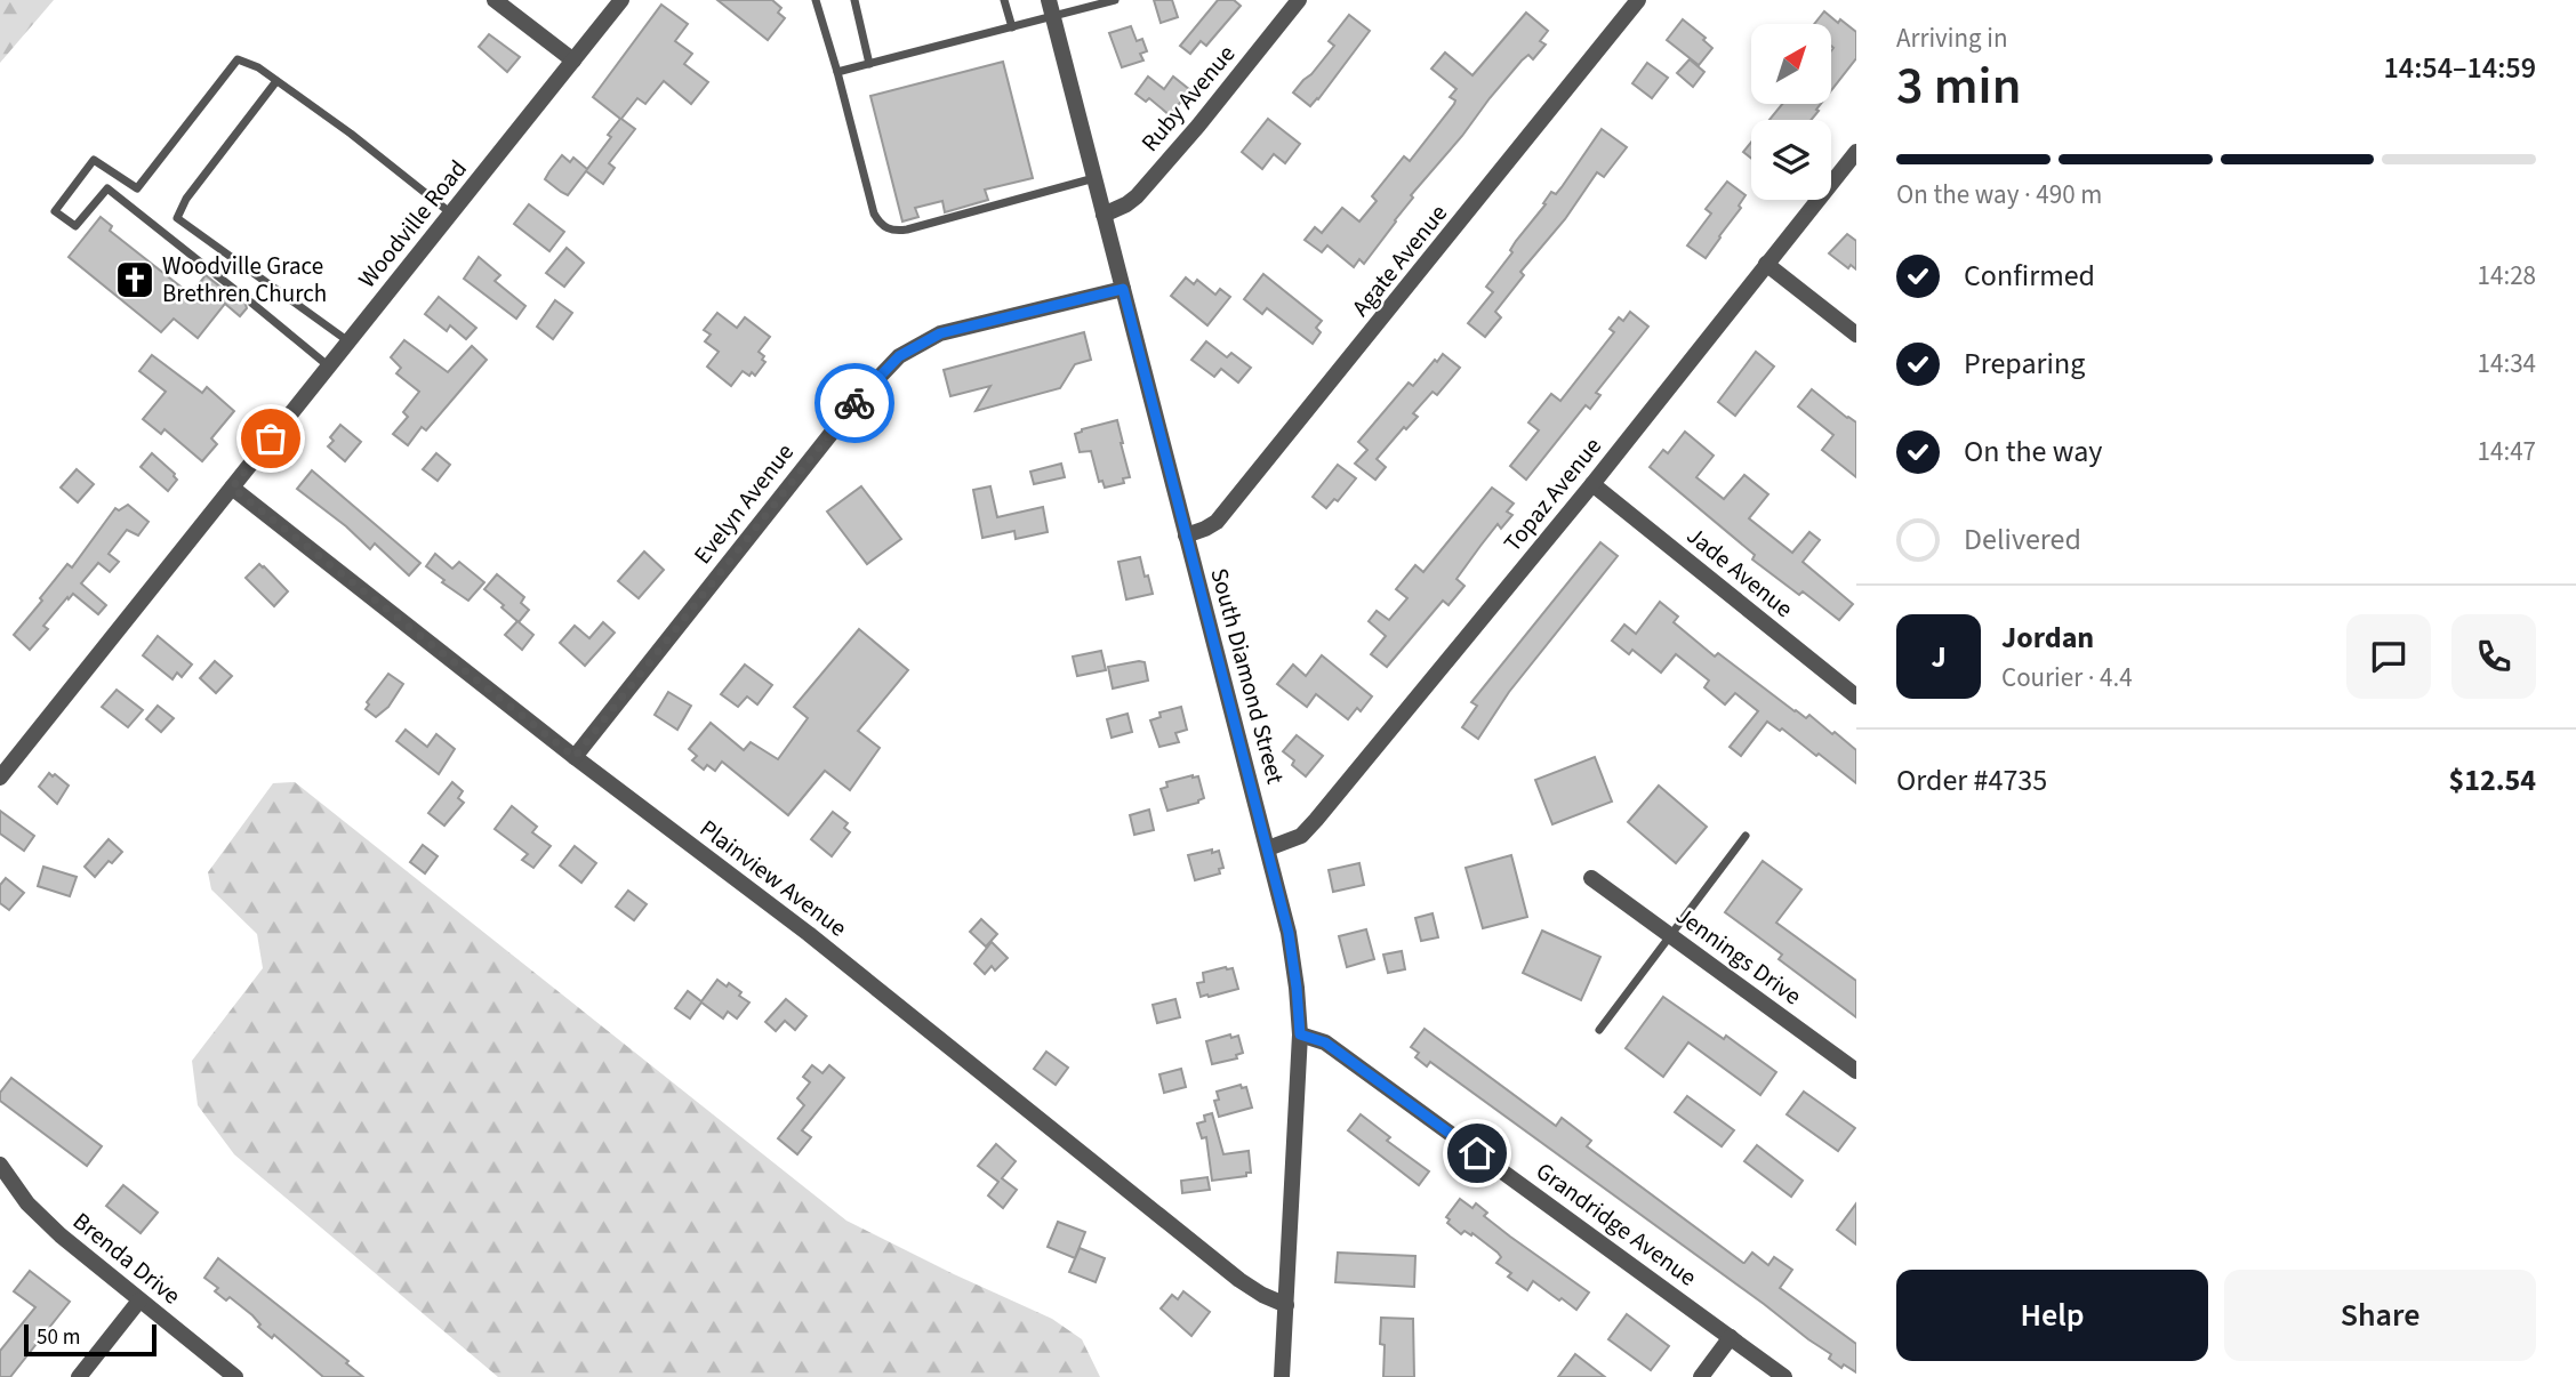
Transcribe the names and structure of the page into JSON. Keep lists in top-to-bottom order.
{
  "streets": {
    "street": [
      "Ruby Avenue",
      "Woodville Road",
      "Agate Avenue",
      "Topaz Avenue",
      "Evelyn Avenue",
      "Jade Avenue",
      "South Diamond Street",
      "Plainview Avenue",
      "Jennings Drive",
      "Grandridge Avenue",
      "Brenda Drive"
    ]
  },
  "crossings": [
    ["Ruby Avenue", "South Diamond Street"],
    ["Woodville Road", "Plainview Avenue"],
    ["Agate Avenue", "South Diamond Street"],
    ["Topaz Avenue", "Jade Avenue"],
    ["Topaz Avenue", "South Diamond Street"],
    ["Evelyn Avenue", "South Diamond Street"],
    ["Evelyn Avenue", "Plainview Avenue"],
    ["South Diamond Street", "Plainview Avenue"],
    ["South Diamond Street", "Grandridge Avenue"]
  ],
  "places": {
    "church": ["Woodville Grace Brethren Church"]
  },
  "scale_bar": "50 m",
  "north": "top right",
  "page": {
    "heading": ["3 min", "Arriving in", "14:54–14:59"],
    "panel": [
      "Jordan",
      "Courier · 4.4",
      "Order #4735",
      "$12.54"
    ],
    "bar": "On the way · 490 m",
    "list": [
      ["Confirmed", "14:28"],
      ["Preparing", "14:34"],
      ["On the way", "14:47"],
      "Delivered"
    ],
    "round": "J",
    "buttons": ["Help", "Share"],
    "scale": "50 m"
  }
}
